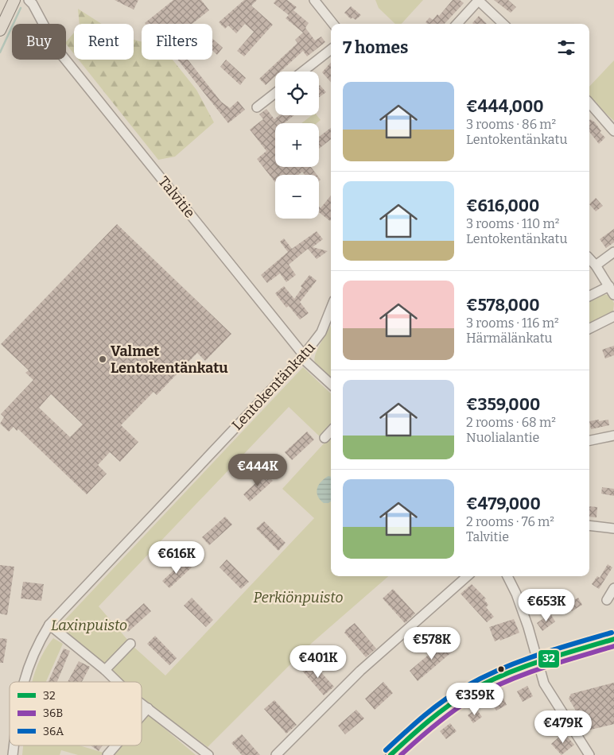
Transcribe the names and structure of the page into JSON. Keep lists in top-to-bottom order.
{
  "streets": {
    "street": ["Talvitie", "Lentokentänkatu"]
  },
  "crossings": [
    ["Talvitie", "Lentokentänkatu"]
  ],
  "parks": ["Perkiönpuisto", "Laxinpuisto"],
  "places": ["Valmet Lentokentänkatu"],
  "lines": ["transit line 36A", "transit line 32", "transit line 36B"],
  "legend": ["32", "36B", "36A"],
  "page": {
    "chip": ["Buy", "Rent", "Filters"],
    "heading": "7 homes",
    "map_buttons": ["+", "−"],
    "list": [
      {
        "name": "€444,000",
        "note": "3 rooms · 86 m² · Lentokentänkatu"
      },
      {
        "name": "€616,000",
        "note": "3 rooms · 110 m² · Lentokentänkatu"
      },
      {
        "name": "€578,000",
        "note": "3 rooms · 116 m² · Härmälänkatu"
      },
      {
        "name": "€359,000",
        "note": "2 rooms · 68 m² · Nuolialantie"
      },
      {
        "name": "€479,000",
        "note": "2 rooms · 76 m² · Talvitie"
      }
    ],
    "price": [
      "€444K",
      "€616K",
      "€653K",
      "€578K",
      "€401K",
      "€359K",
      "€479K"
    ]
  }
}
